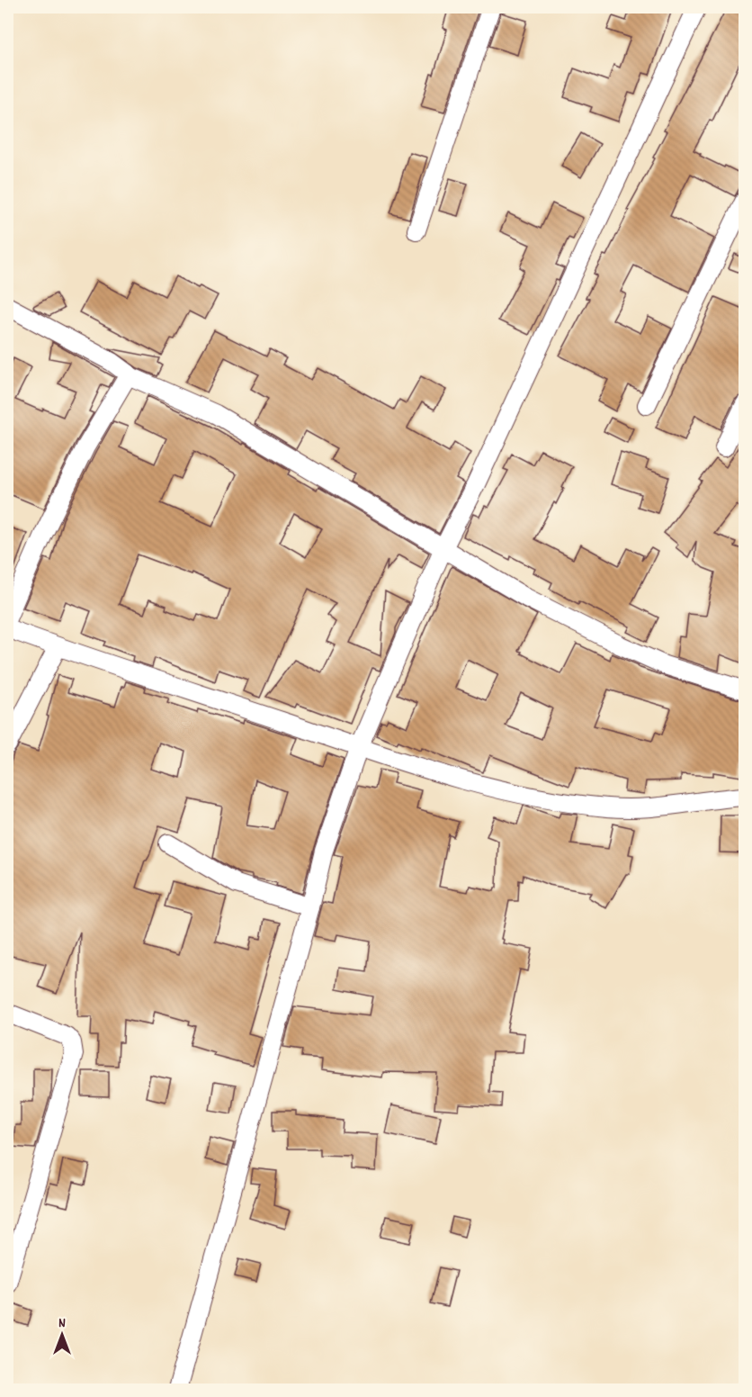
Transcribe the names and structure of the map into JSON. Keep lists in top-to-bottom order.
{
  "north": "top"
}
